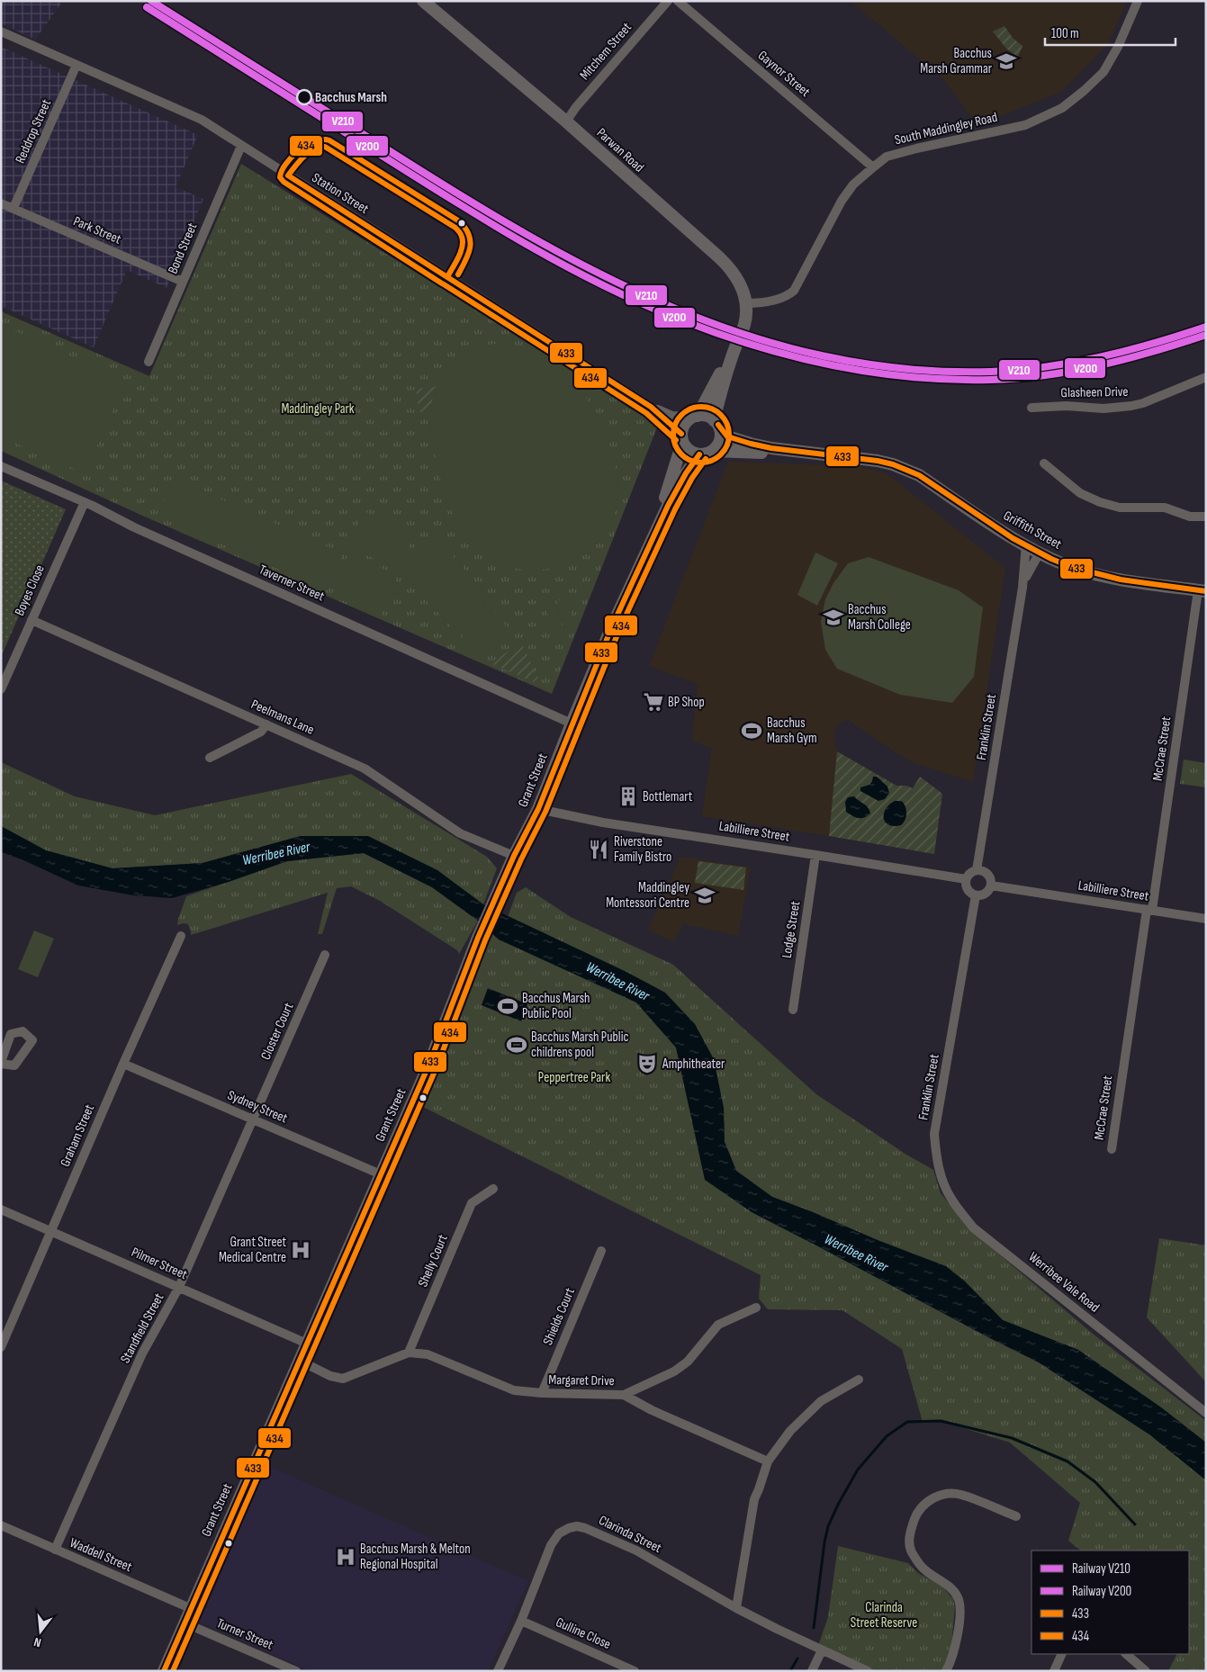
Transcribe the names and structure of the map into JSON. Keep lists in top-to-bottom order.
{
  "streets": {
    "main road": ["Parwan Road", "Griffith Street", "Grant Street"],
    "street": [
      "Mitchem Street",
      "Gaynor Street",
      "South Maddingley Road",
      "Reddrop Street",
      "Station Street",
      "Park Street",
      "Bond Street",
      "Glasheen Drive",
      "Taverner Street",
      "Boyes Close",
      "Peelmans Lane",
      "Franklin Street",
      "McCrae Street",
      "Labilliere Street",
      "Lodge Street",
      "Closter Court",
      "Sydney Street",
      "Graham Street",
      "Shelly Court",
      "Pilmer Street",
      "Werribee Vale Road",
      "Shields Court",
      "Standfield Street",
      "Margaret Drive",
      "Clarinda Street",
      "Waddell Street",
      "Gulline Close",
      "Turner Street"
    ]
  },
  "crossings": [
    ["Mitchem Street", "Parwan Road"],
    ["Gaynor Street", "South Maddingley Road"],
    ["South Maddingley Road", "Parwan Road"],
    ["Reddrop Street", "Station Street"],
    ["Reddrop Street", "Park Street"],
    ["Station Street", "Bond Street"],
    ["Station Street", "Griffith Street"],
    ["Station Street", "Grant Street"],
    ["Park Street", "Bond Street"],
    ["Griffith Street", "Franklin Street"],
    ["Griffith Street", "McCrae Street"],
    ["Griffith Street", "Grant Street"],
    ["Taverner Street", "Boyes Close"],
    ["Taverner Street", "Grant Street"],
    ["Boyes Close", "Peelmans Lane"],
    ["Peelmans Lane", "Grant Street"],
    ["Franklin Street", "Labilliere Street"],
    ["Franklin Street", "Werribee Vale Road"],
    ["McCrae Street", "Labilliere Street"],
    ["Grant Street", "Labilliere Street"],
    ["Grant Street", "Sydney Street"],
    ["Grant Street", "Pilmer Street"],
    ["Grant Street", "Margaret Drive"],
    ["Grant Street", "Waddell Street"],
    ["Grant Street", "Turner Street"],
    ["Labilliere Street", "Lodge Street"],
    ["Closter Court", "Sydney Street"],
    ["Closter Court", "Standfield Street"],
    ["Sydney Street", "Graham Street"],
    ["Sydney Street", "Standfield Street"],
    ["Graham Street", "Pilmer Street"],
    ["Shelly Court", "Margaret Drive"],
    ["Pilmer Street", "Standfield Street"],
    ["Shields Court", "Margaret Drive"],
    ["Standfield Street", "Waddell Street"],
    ["Clarinda Street", "Gulline Close"]
  ],
  "water": ["Werribee River"],
  "parks": ["Maddingley Park", "Peppertree Park", "Clarinda Street Reserve"],
  "places": {
    "school or university": ["Bacchus Marsh Grammar", "Bacchus Marsh College", "Maddingley Montessori Centre"],
    "other": ["Bacchus Marsh"],
    "supermarket": ["BP Shop"],
    "sports": ["Bacchus Marsh Gym", "Bacchus Marsh Public Pool", "Bacchus Marsh Public childrens pool"],
    "building": ["Bottlemart"],
    "restaurant": ["Riverstone Family Bistro"],
    "theatre": ["Amphitheater"],
    "hospital": ["Grant Street Medical Centre", "Bacchus Marsh & Melton Regional Hospital"]
  },
  "lines": [
    "rail line V210",
    "rail line V200",
    "transit line 434",
    "transit line 433"
  ],
  "legend": [
    "Railway V210",
    "Railway V200",
    "433",
    "434"
  ],
  "scale_bar": "100 m",
  "north": "bottom"
}
